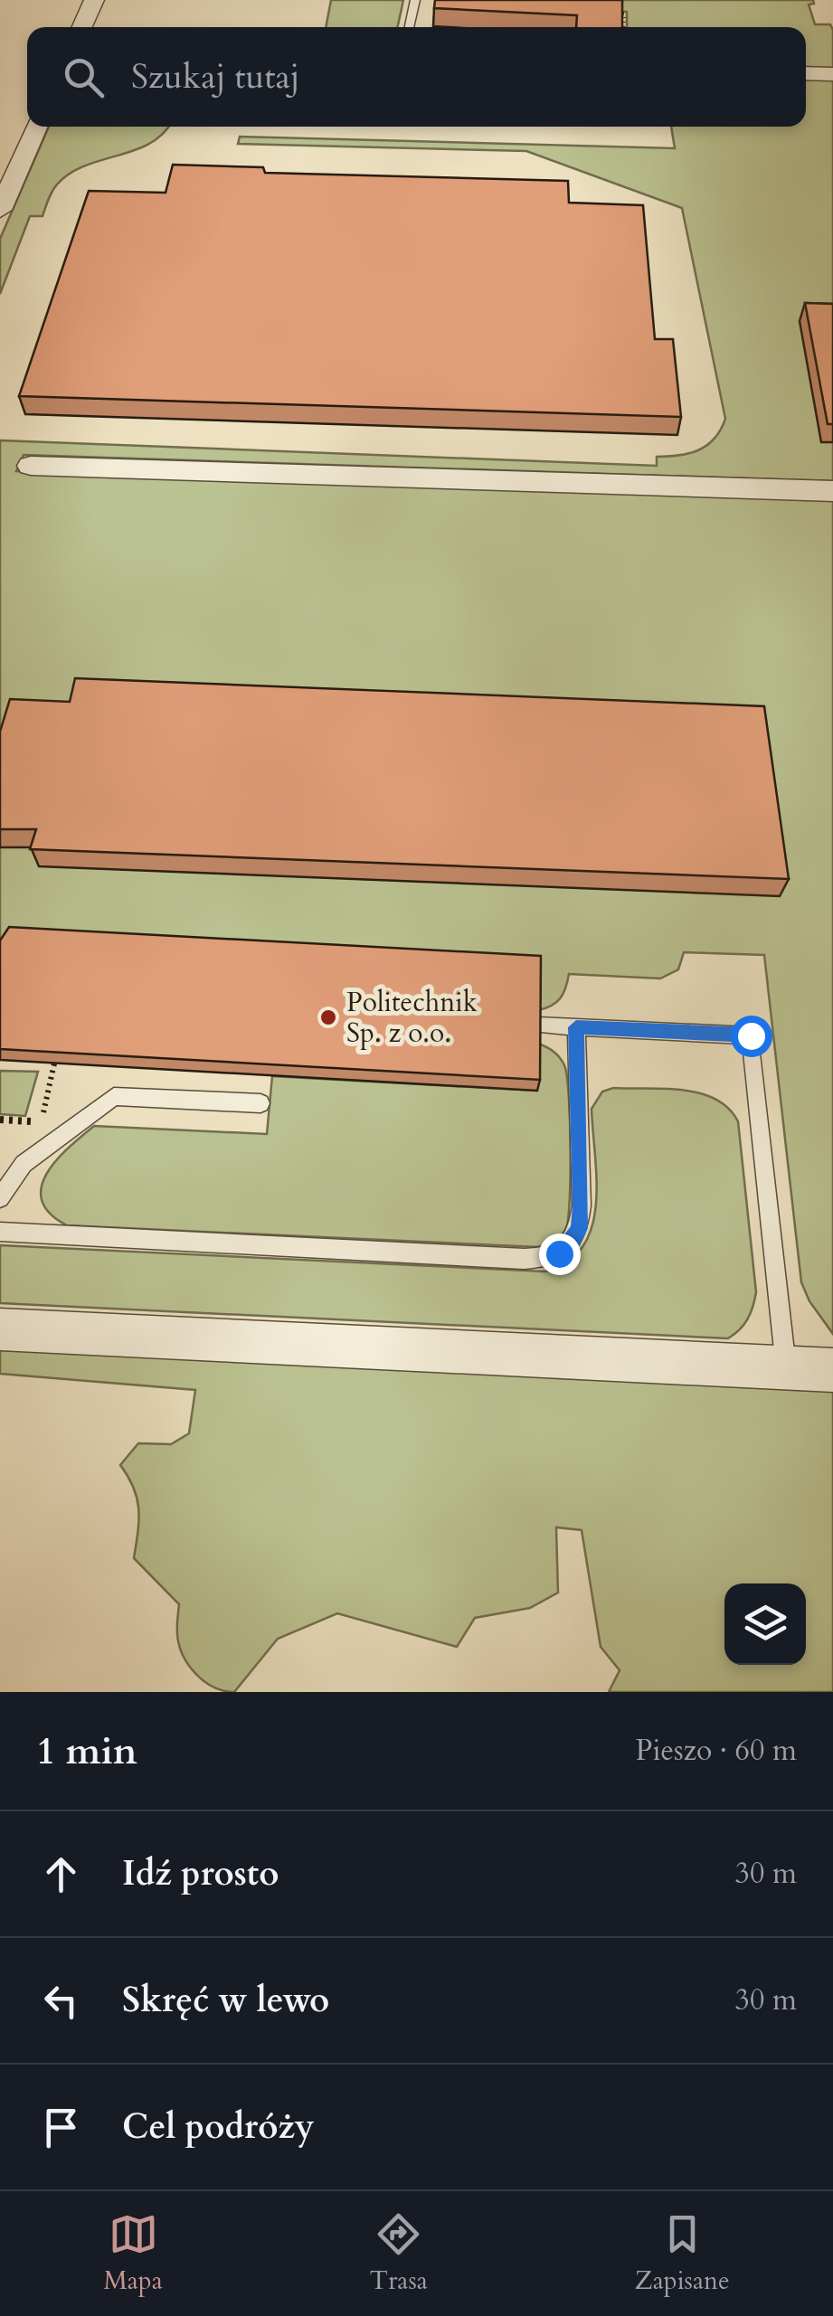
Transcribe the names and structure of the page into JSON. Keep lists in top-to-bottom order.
{
  "places": ["Politechnik Sp. z o.o."],
  "page": {
    "search": "Szukaj tutaj",
    "heading": ["1 min", "Pieszo · 60 m"],
    "list": [
      ["Idź prosto", "30 m"],
      ["Skręć w lewo", "30 m"],
      "Cel podróży"
    ],
    "nav": ["Mapa", "Trasa", "Zapisane"]
  }
}
